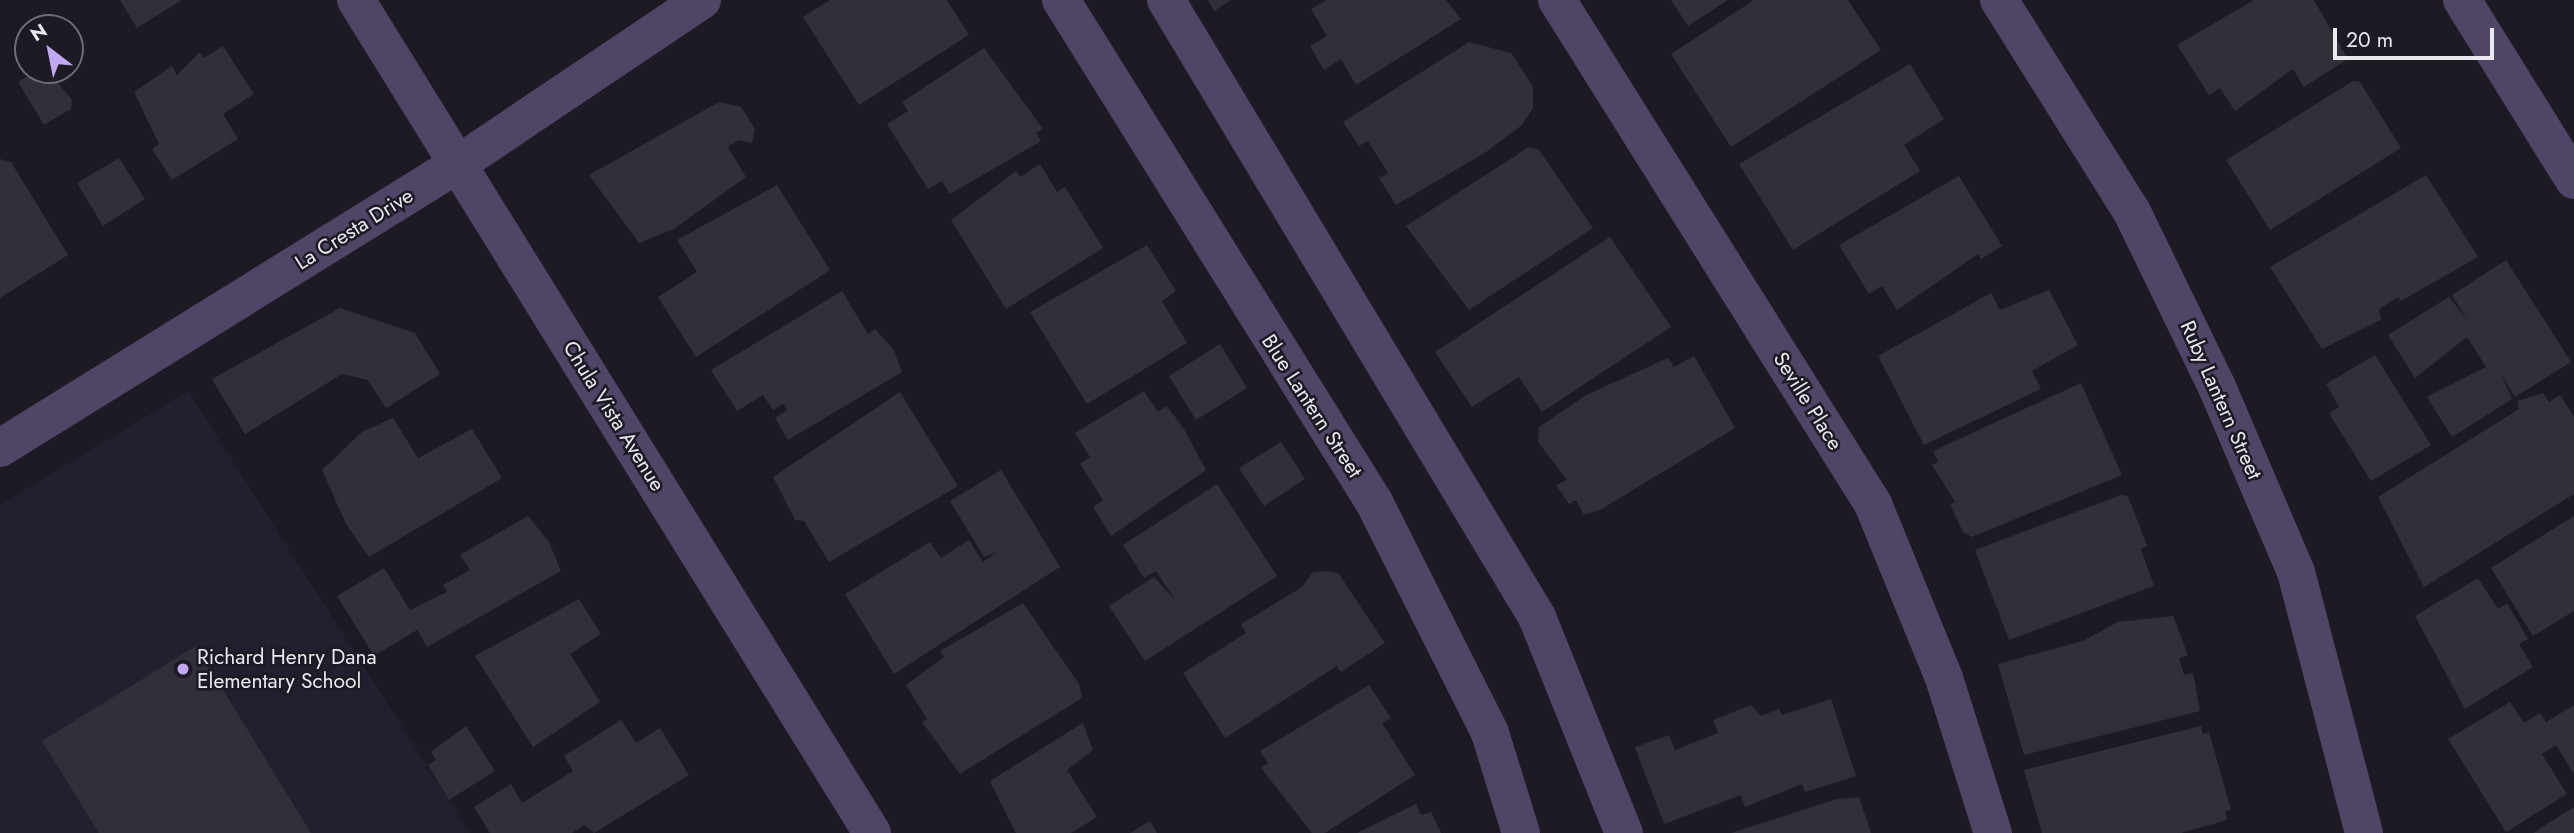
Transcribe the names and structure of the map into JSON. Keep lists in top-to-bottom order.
{
  "streets": {
    "street": [
      "La Cresta Drive",
      "Ruby Lantern Street",
      "Seville Place",
      "Blue Lantern Street",
      "Chula Vista Avenue"
    ]
  },
  "crossings": [
    ["La Cresta Drive", "Chula Vista Avenue"]
  ],
  "places": ["Richard Henry Dana Elementary School"],
  "scale_bar": "20 m",
  "north": "top left"
}
